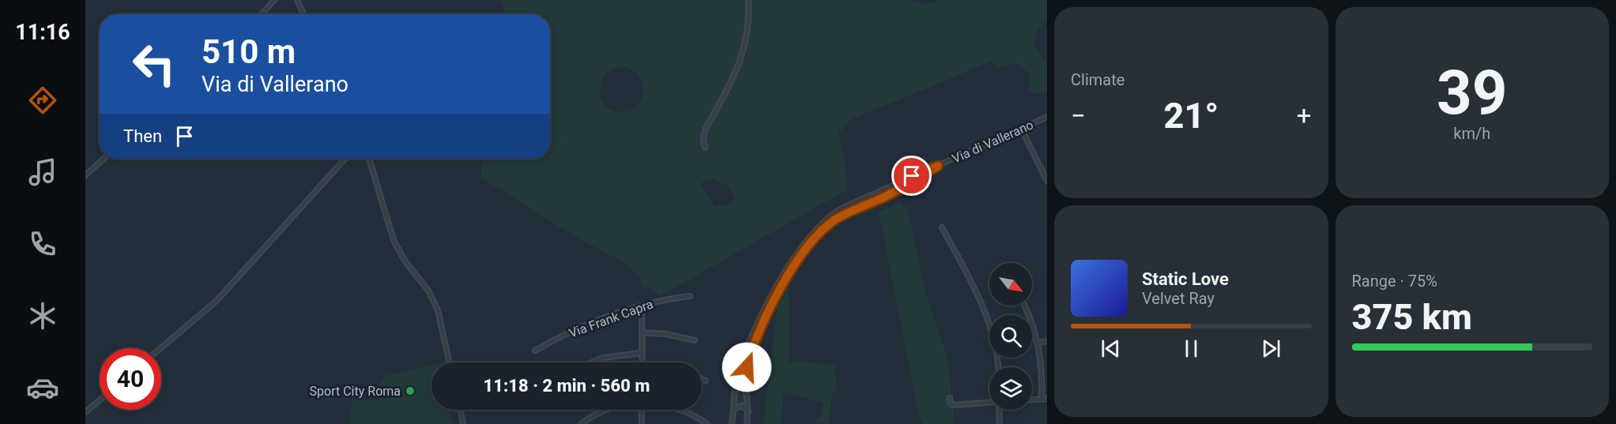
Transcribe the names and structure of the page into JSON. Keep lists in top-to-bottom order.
{
  "streets": {
    "street": ["Via di Vallerano", "Via Frank Capra"]
  },
  "places": ["Sport City Roma"],
  "north": "bottom right",
  "page": {
    "tabs": "11:16",
    "tile": [
      "Climate",
      ["39", "km/h"],
      ["Range · 75%", "375 km"]
    ],
    "turn": ["510 m", "Via di Vallerano"],
    "heat": ["−", "21°", "+"],
    "then": "Then",
    "song": ["Static Love", "Velvet Ray"],
    "limit": "40",
    "trip": "11:18 · 2 min · 560 m"
  }
}
